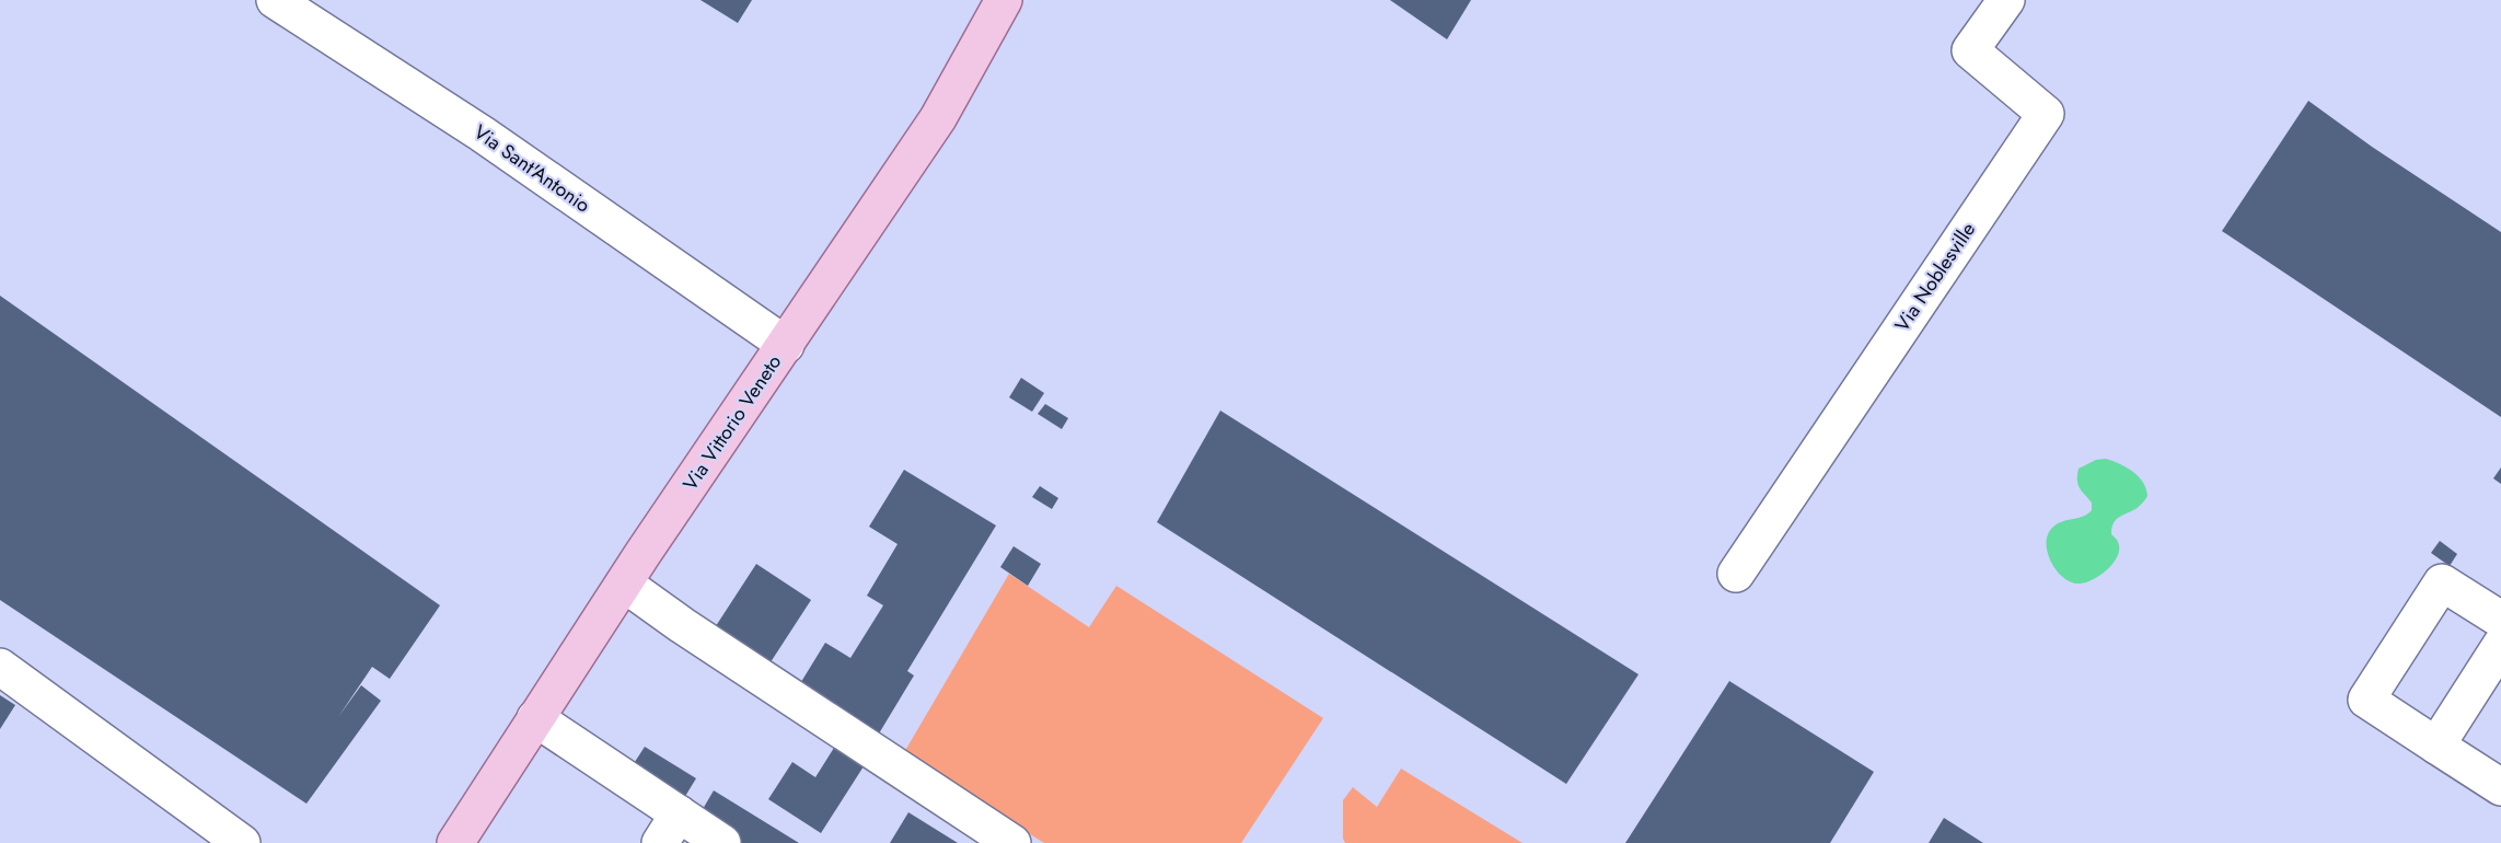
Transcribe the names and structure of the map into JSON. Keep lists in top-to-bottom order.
{
  "streets": {
    "main road": ["Via Vittorio Veneto"],
    "street": ["Via Sant'Antonio", "Via Noblesville"]
  },
  "crossings": [
    ["Via Sant'Antonio", "Via Vittorio Veneto"]
  ]
}
